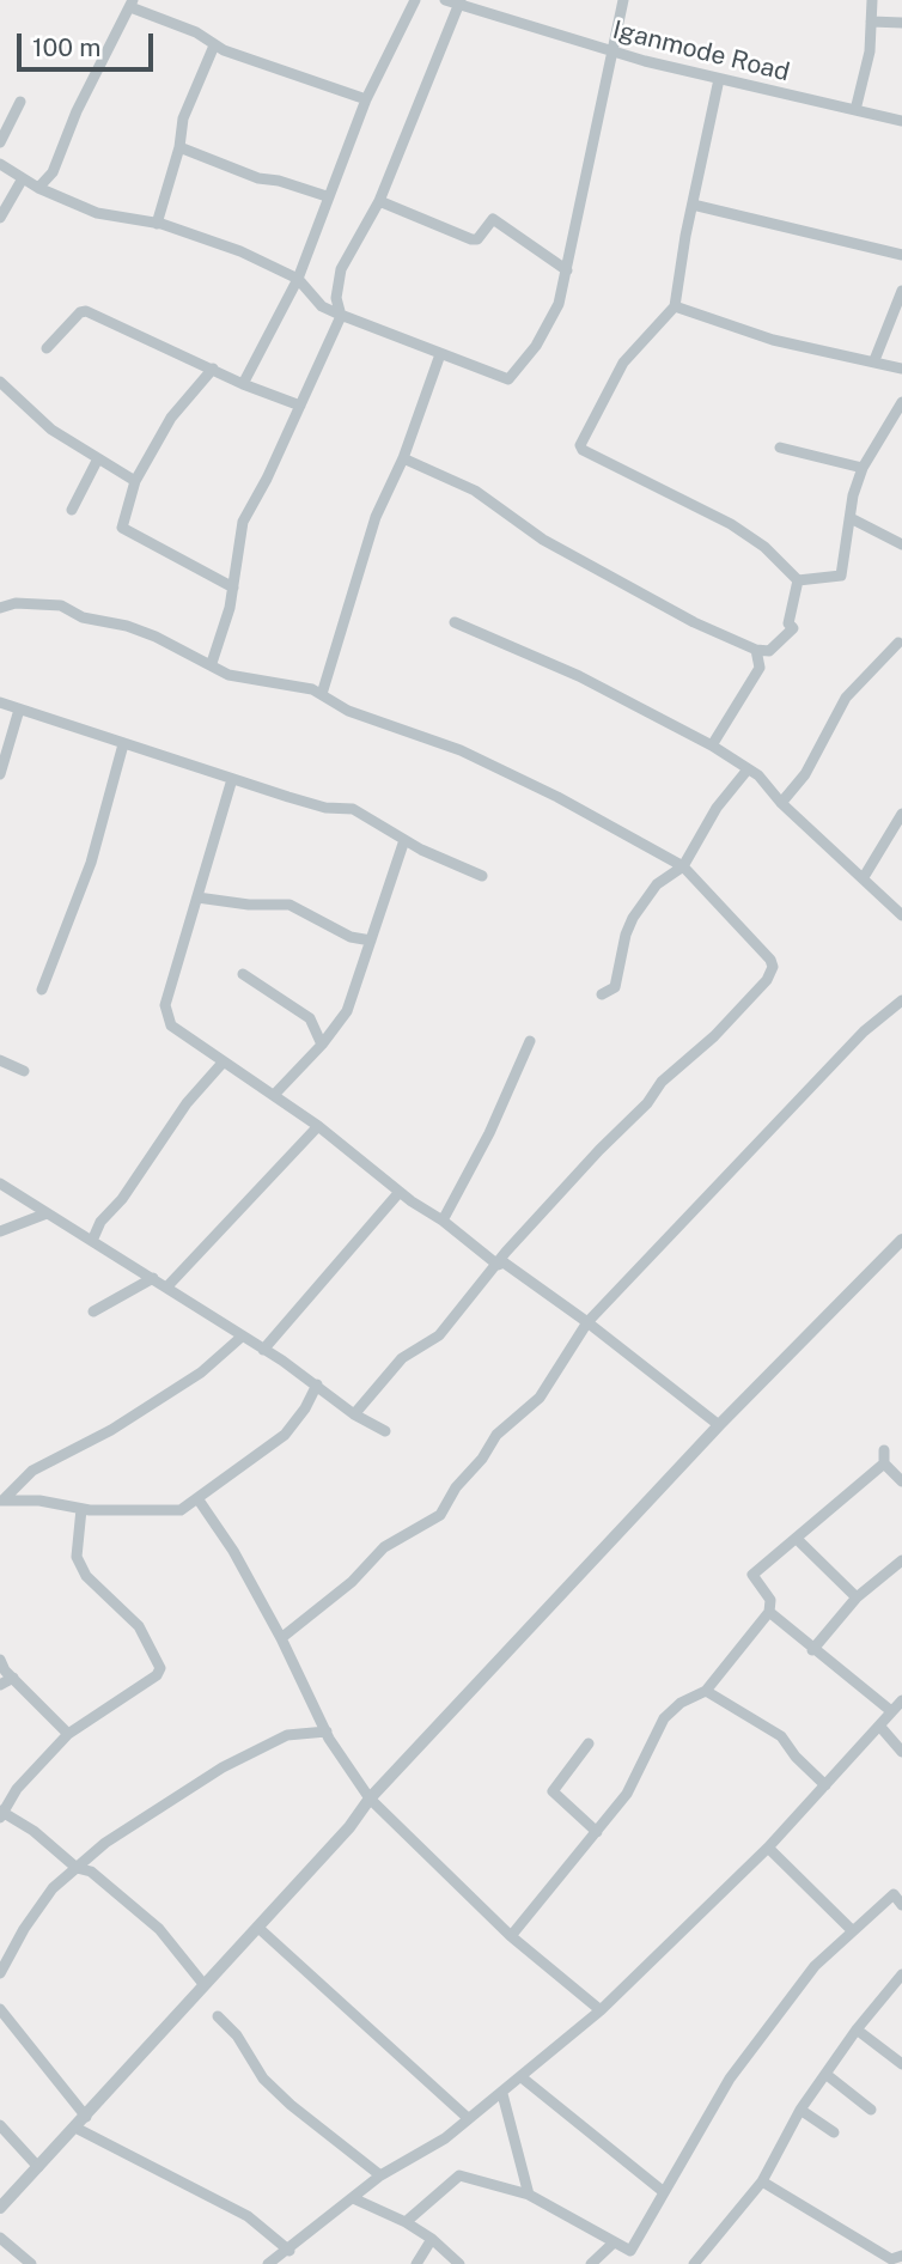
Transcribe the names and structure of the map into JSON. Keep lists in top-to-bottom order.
{
  "streets": {
    "street": ["Iganmode Road"]
  },
  "scale_bar": "100 m"
}
